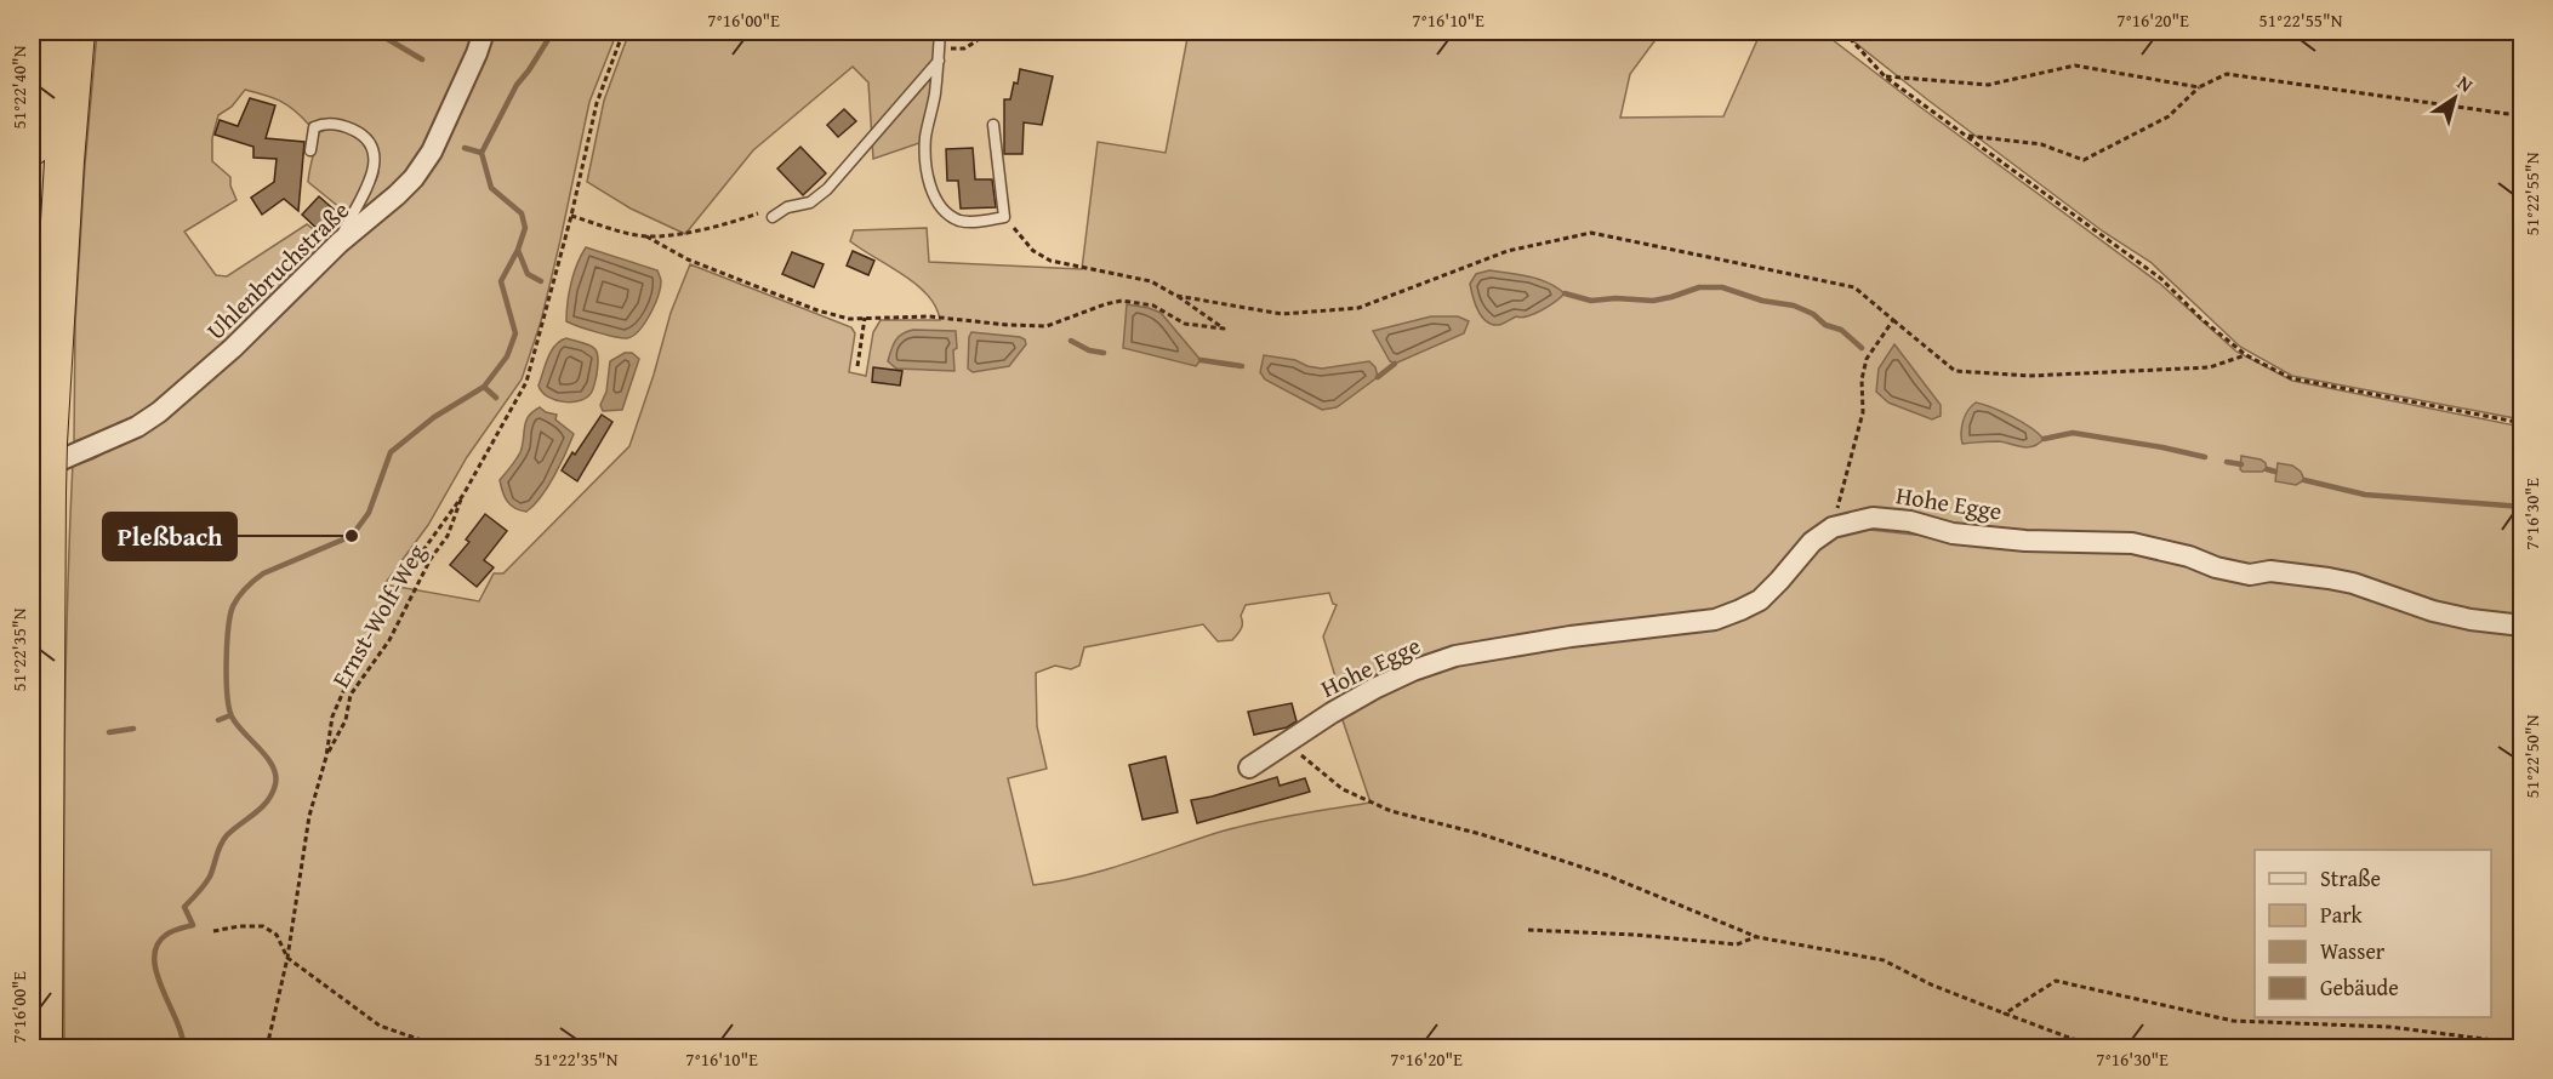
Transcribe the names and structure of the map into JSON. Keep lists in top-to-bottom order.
{
  "streets": {
    "street": ["Uhlenbruchstraße", "Hohe Egge"],
    "path": ["Ernst-Wolf-Weg"]
  },
  "places": ["Pleßbach"],
  "legend": [
    "Straße",
    "Park",
    "Wasser",
    "Gebäude"
  ],
  "north": "top right",
  "coordinates": [
    "7°16'00\"E",
    "7°16'10\"E",
    "7°16'20\"E",
    "51°22'55\"N",
    "51°22'40\"N",
    "7°16'30\"E",
    "51°22'35\"N",
    "51°22'50\"N"
  ]
}
